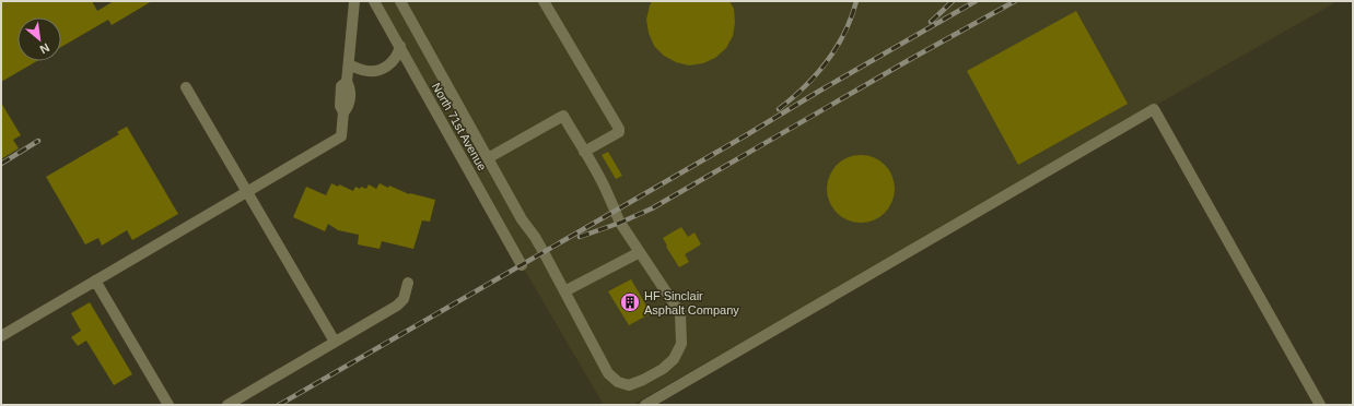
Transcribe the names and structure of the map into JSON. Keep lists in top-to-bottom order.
{
  "streets": {
    "lane": ["North 71st Avenue"]
  },
  "places": {
    "building": ["HF Sinclair Asphalt Company"]
  },
  "north": "bottom right"
}
